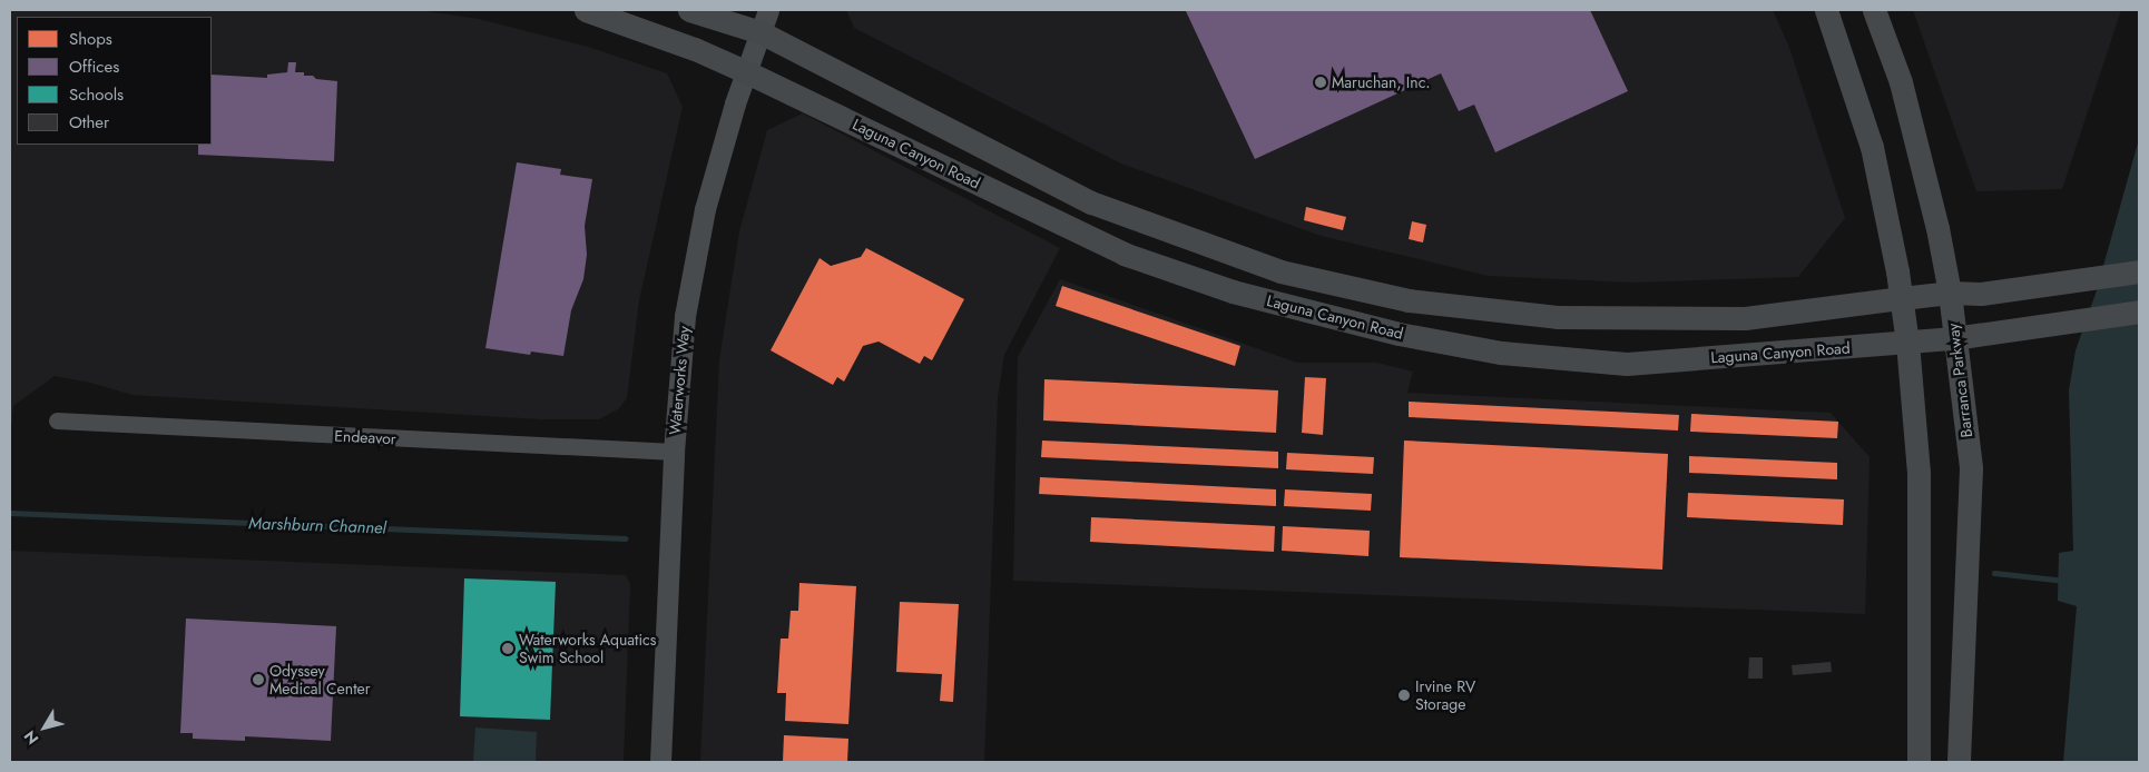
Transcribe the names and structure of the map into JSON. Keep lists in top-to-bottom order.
{
  "streets": {
    "main road": ["Laguna Canyon Road", "Barranca Parkway"],
    "street": ["Waterworks Way", "Endeavor"]
  },
  "crossings": [
    ["Laguna Canyon Road", "Waterworks Way"],
    ["Laguna Canyon Road", "Barranca Parkway"],
    ["Waterworks Way", "Endeavor"]
  ],
  "water": ["Marshburn Channel"],
  "places": [
    "Maruchan, Inc.",
    "Waterworks Aquatics Swim School",
    "Odyssey Medical Center",
    "Irvine RV Storage"
  ],
  "legend": [
    "Shops",
    "Offices",
    "Schools",
    "Other"
  ],
  "north": "bottom left"
}
